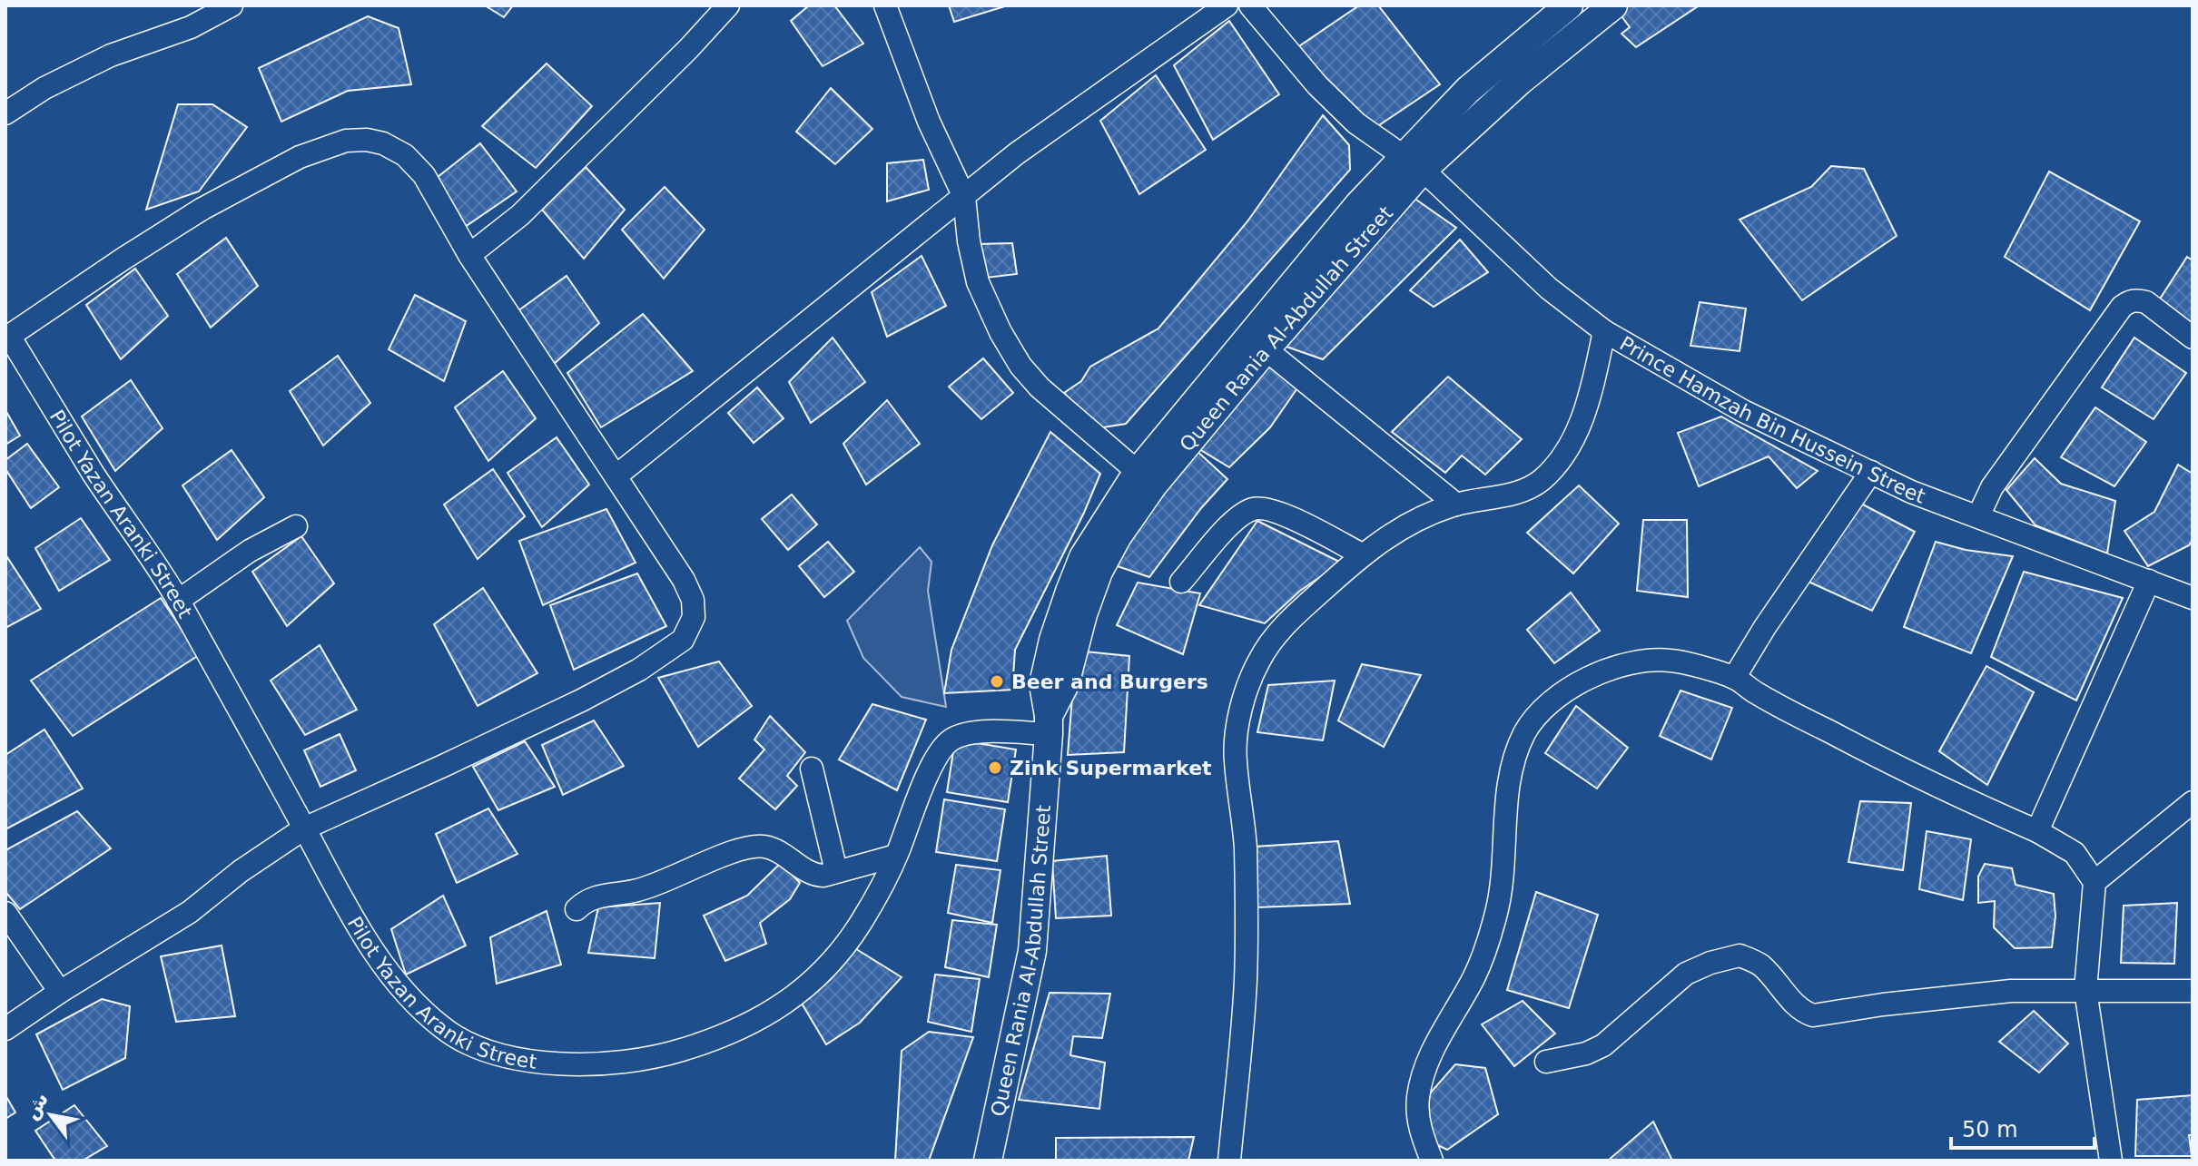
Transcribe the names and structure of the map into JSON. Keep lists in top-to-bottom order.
{
  "streets": {
    "main road": ["Queen Rania Al-Abdullah Street"],
    "street": ["Prince Hamzah Bin Hussein Street", "Pilot Yazan Aranki Street"]
  },
  "crossings": [
    ["Queen Rania Al-Abdullah Street", "Prince Hamzah Bin Hussein Street"],
    ["Queen Rania Al-Abdullah Street", "Pilot Yazan Aranki Street"]
  ],
  "places": ["Beer and Burgers", "Zink Supermarket"],
  "scale_bar": "50 m",
  "north": "top left"
}
